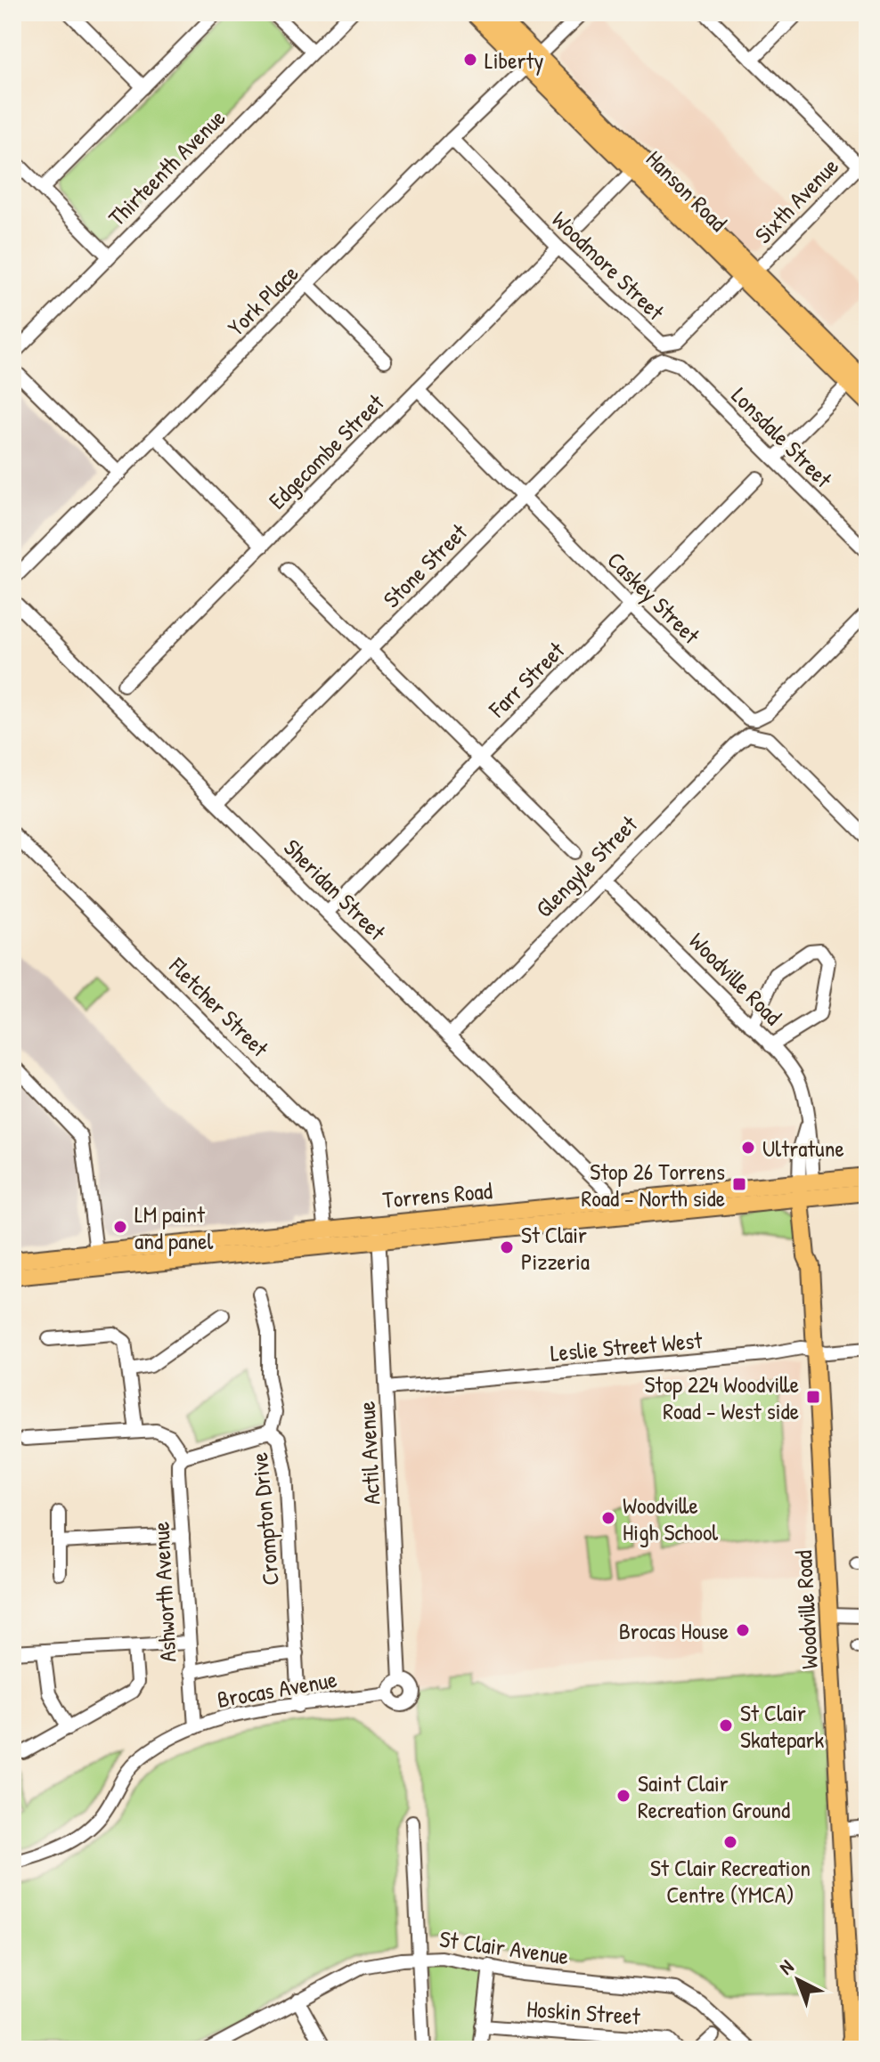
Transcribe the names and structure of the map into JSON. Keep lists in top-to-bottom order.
{
  "streets": {
    "main road": ["Hanson Road", "Woodville Road", "Torrens Road"],
    "street": [
      "Thirteenth Avenue",
      "Sixth Avenue",
      "Woodmore Street",
      "York Place",
      "Lonsdale Street",
      "Edgecombe Street",
      "Stone Street",
      "Caskey Street",
      "Farr Street",
      "Glengyle Street",
      "Sheridan Street",
      "Fletcher Street",
      "Leslie Street West",
      "Actil Avenue",
      "Crompton Drive",
      "Ashworth Avenue",
      "Brocas Avenue",
      "St Clair Avenue",
      "Hoskin Street"
    ]
  },
  "crossings": [
    ["Hanson Road", "Sixth Avenue"],
    ["Hanson Road", "Woodmore Street"],
    ["Hanson Road", "York Place"],
    ["Sixth Avenue", "Woodmore Street"],
    ["Woodmore Street", "York Place"],
    ["Woodmore Street", "Edgecombe Street"],
    ["Lonsdale Street", "Stone Street"],
    ["Edgecombe Street", "Caskey Street"],
    ["Stone Street", "Caskey Street"],
    ["Stone Street", "Sheridan Street"],
    ["Caskey Street", "Farr Street"],
    ["Farr Street", "Sheridan Street"],
    ["Glengyle Street", "Sheridan Street"],
    ["Glengyle Street", "Woodville Road"],
    ["Sheridan Street", "Torrens Road"],
    ["Woodville Road", "Torrens Road"],
    ["Woodville Road", "Leslie Street West"],
    ["Fletcher Street", "Torrens Road"],
    ["Torrens Road", "Actil Avenue"],
    ["Leslie Street West", "Actil Avenue"],
    ["Actil Avenue", "Brocas Avenue"],
    ["Crompton Drive", "Brocas Avenue"],
    ["Ashworth Avenue", "Brocas Avenue"]
  ],
  "places": {
    "other": [
      "Liberty",
      "Ultratune",
      "LM paint and panel",
      "St Clair Pizzeria",
      "Woodville High School",
      "Brocas House",
      "St Clair Skatepark",
      "Saint Clair Recreation Ground",
      "St Clair Recreation Centre (YMCA)"
    ],
    "transit": ["Stop 26 Torrens Road - North side", "Stop 224 Woodville Road - West side"]
  },
  "north": "top left"
}
